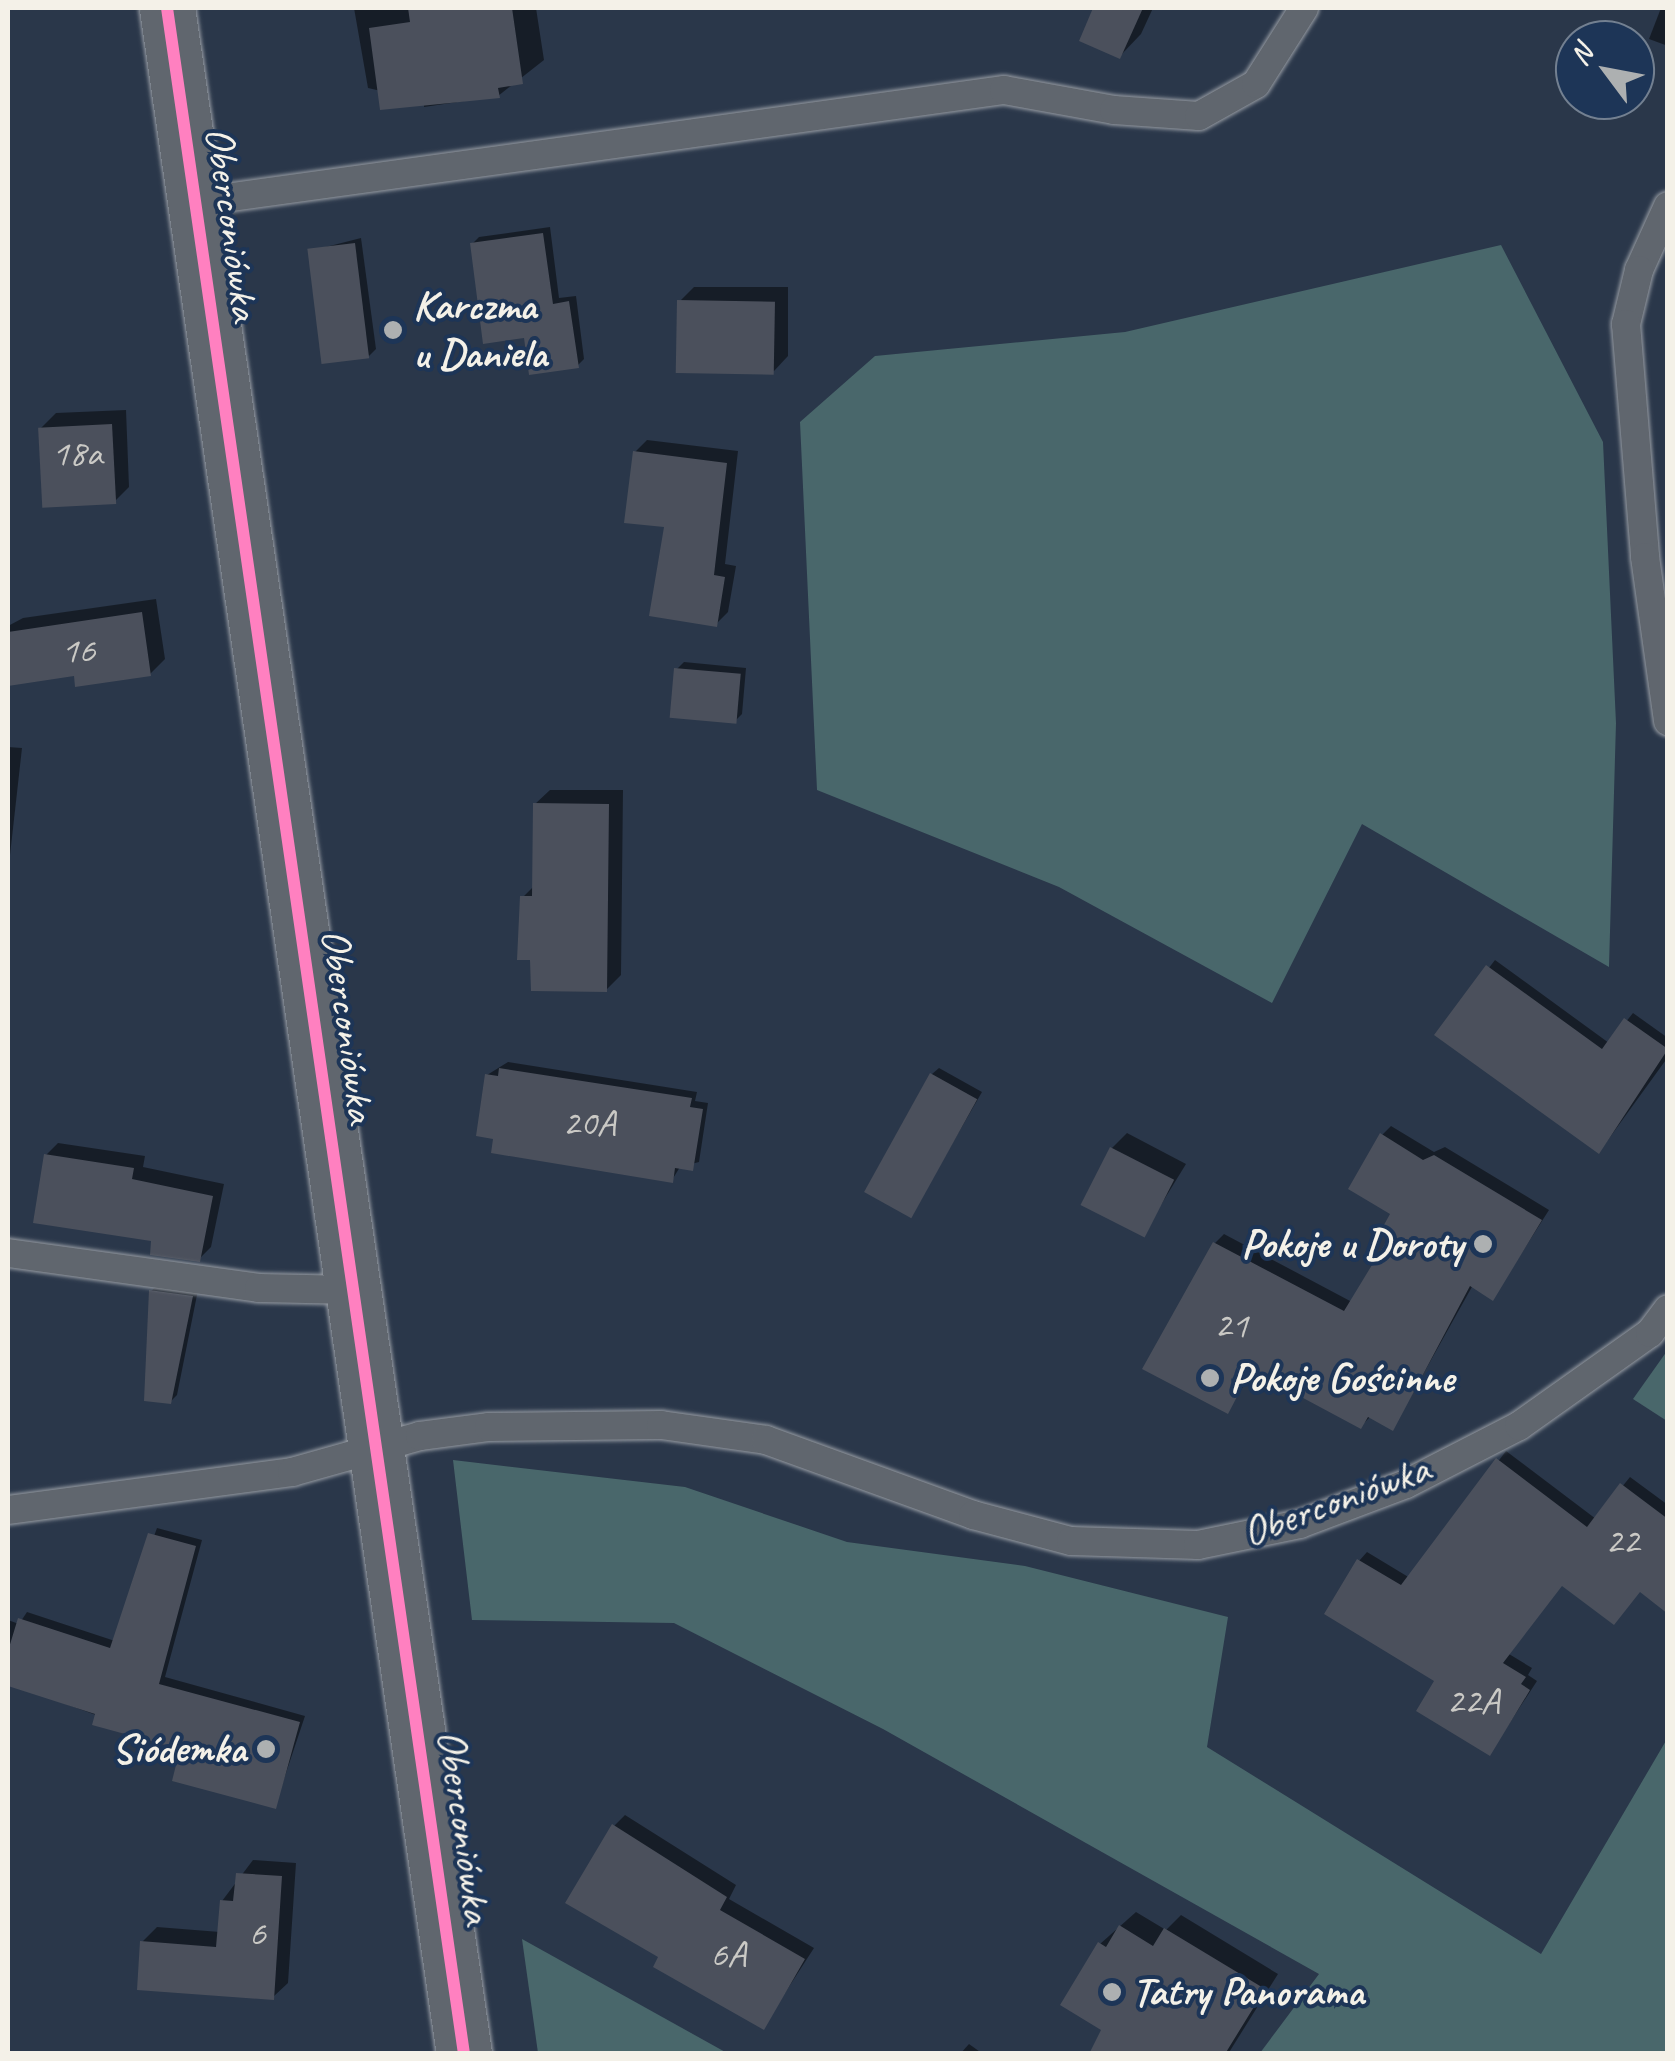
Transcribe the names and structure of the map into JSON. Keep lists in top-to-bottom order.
{
  "streets": {
    "street": ["Oberconiówka"]
  },
  "places": [
    "Karczma u Daniela",
    "Pokoje u Doroty",
    "Pokoje Gościnne",
    "Siódemka",
    "Tatry Panorama"
  ],
  "house_numbers": [
    "18a",
    "16",
    "20A",
    "21",
    "22",
    "22A",
    "6",
    "6A"
  ],
  "north": "top left"
}
